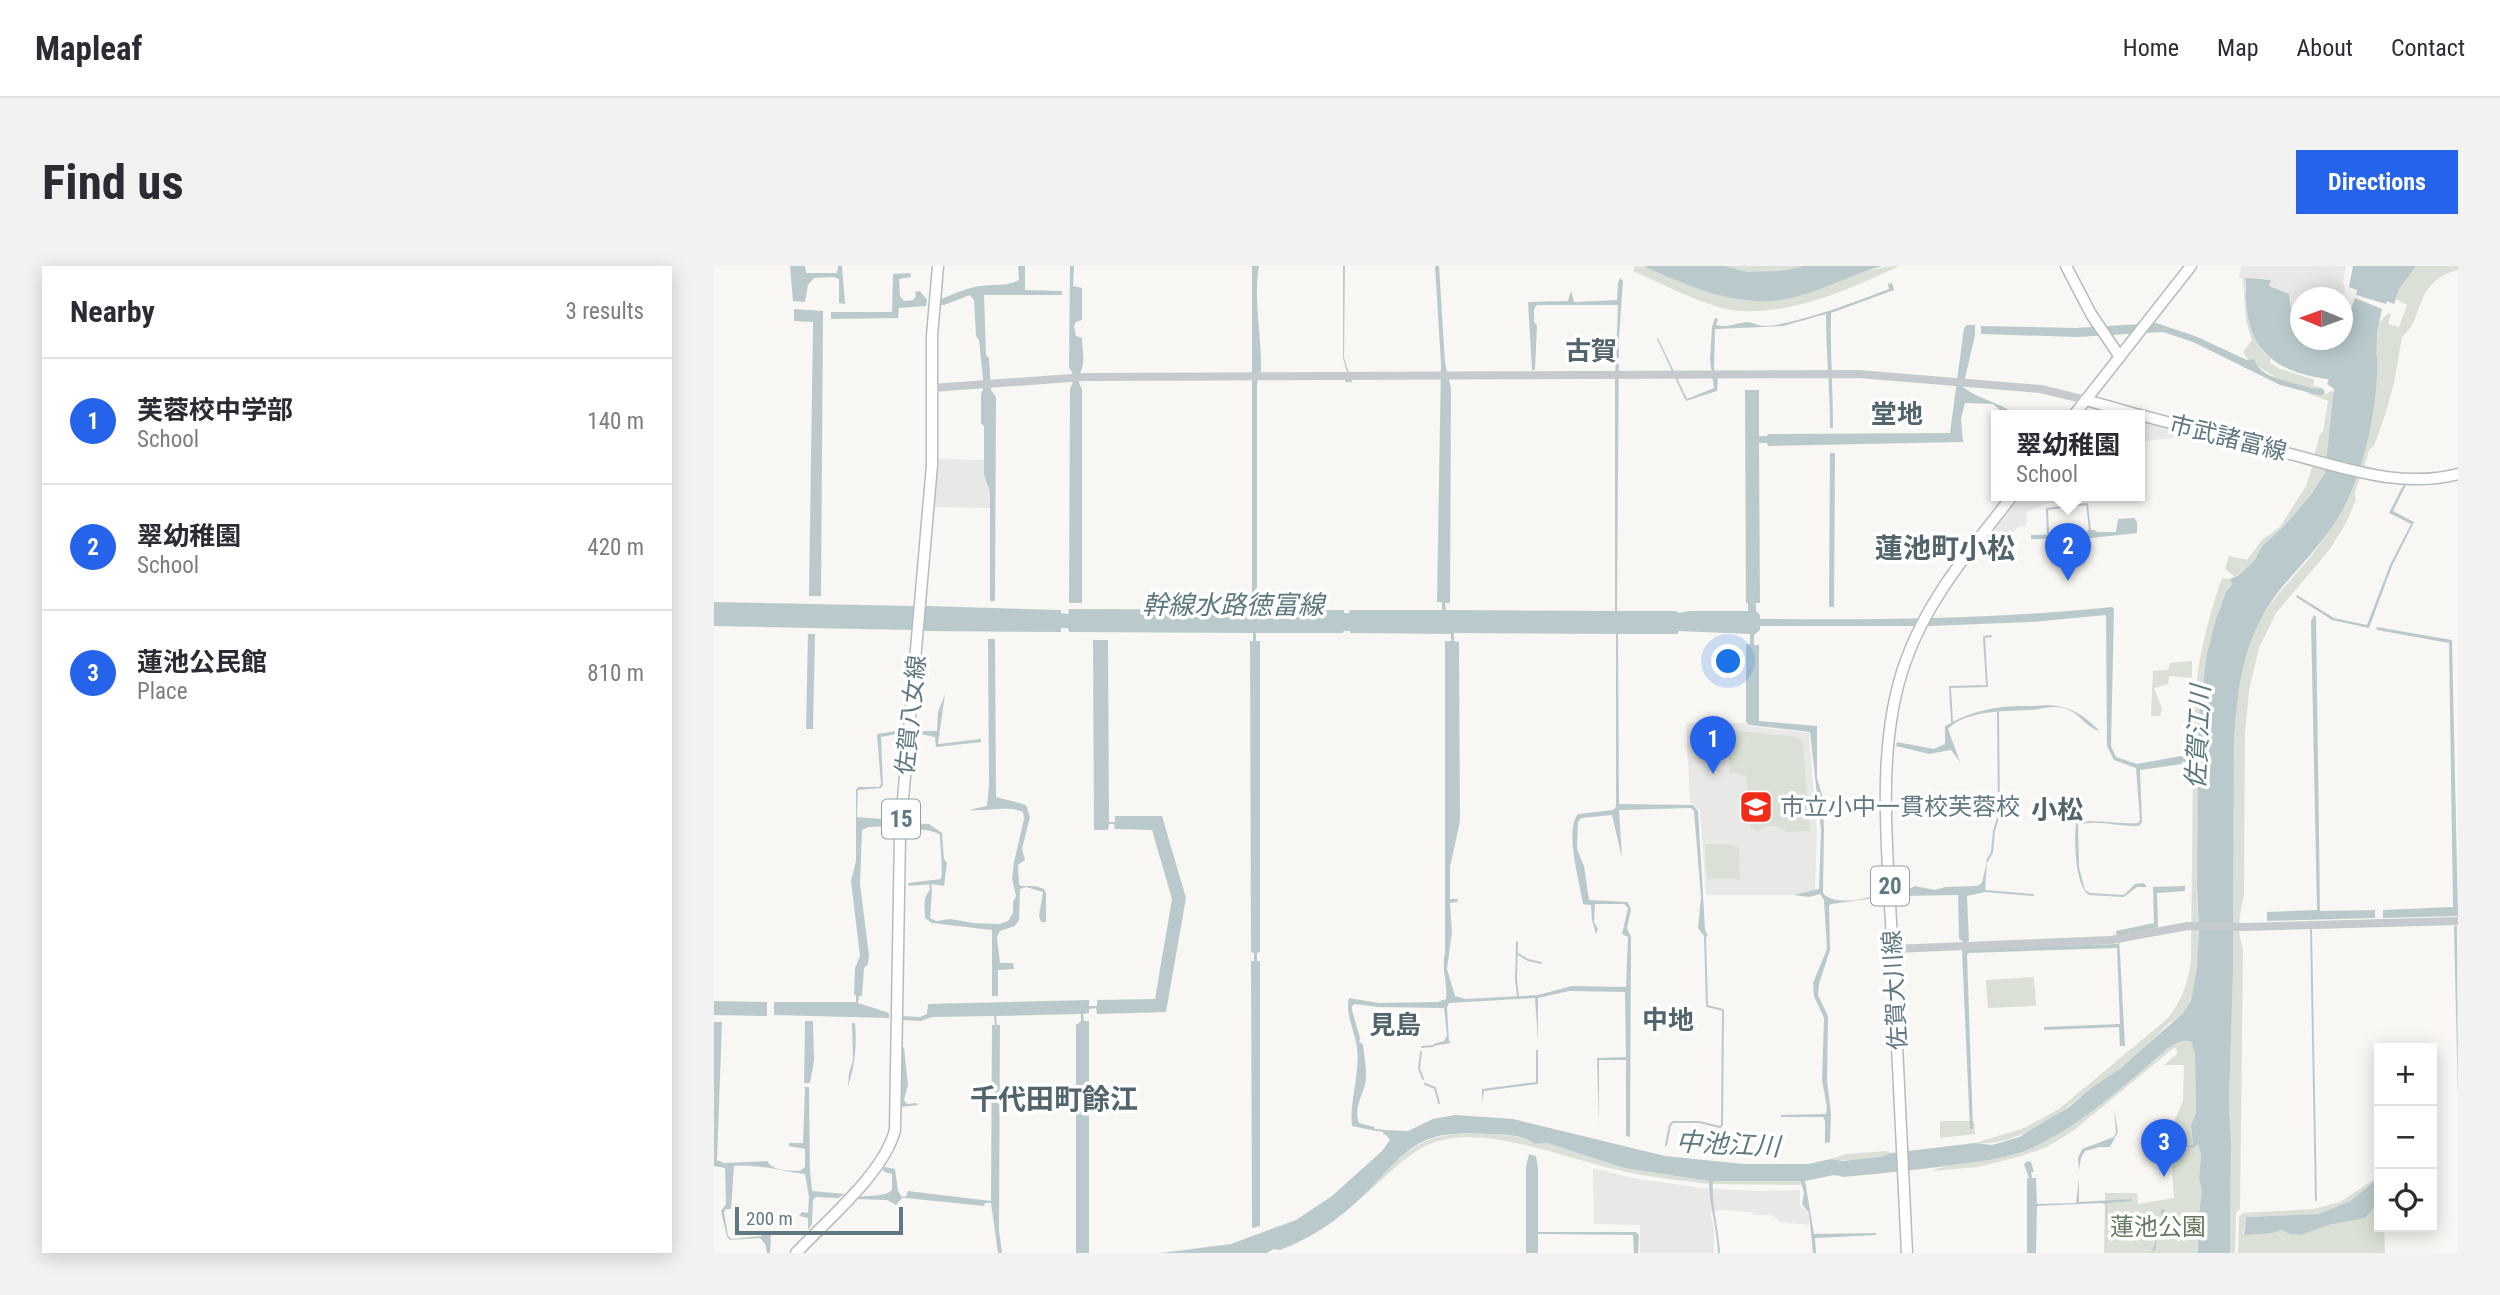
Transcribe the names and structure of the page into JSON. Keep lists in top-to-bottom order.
{
  "streets": {
    "main road": [
      "市武諸富線",
      "佐賀八女線",
      "15",
      "20",
      "佐賀大川線"
    ]
  },
  "crossings": [
    ["佐賀八女線", "15"]
  ],
  "districts": [
    "古賀",
    "堂地",
    "蓮池町小松",
    "小松",
    "中地",
    "見島",
    "千代田町餘江"
  ],
  "water": ["幹線水路徳富線", "佐賀江川", "中池江川"],
  "parks": ["蓮池公園"],
  "places": {
    "school or university": ["市立小中一貫校芙蓉校"]
  },
  "scale_bar": "200 m",
  "north": "left",
  "page": {
    "header": "Mapleaf",
    "nav": [
      "Home",
      "Map",
      "About",
      "Contact"
    ],
    "buttons": "Directions",
    "title": "Find us",
    "heading": ["Nearby", "3 results"],
    "list": [
      {
        "mark": "1",
        "name": "芙蓉校中学部",
        "note": "School",
        "value": "140 m"
      },
      {
        "mark": "2",
        "name": "翠幼稚園",
        "note": "School",
        "value": "420 m"
      },
      {
        "mark": "3",
        "name": "蓮池公民館",
        "note": "Place",
        "value": "810 m"
      }
    ],
    "popup": ["翠幼稚園", "School"],
    "pins": ["2", "1", "3"],
    "map_buttons": ["+", "−"],
    "scale": "200 m"
  }
}
